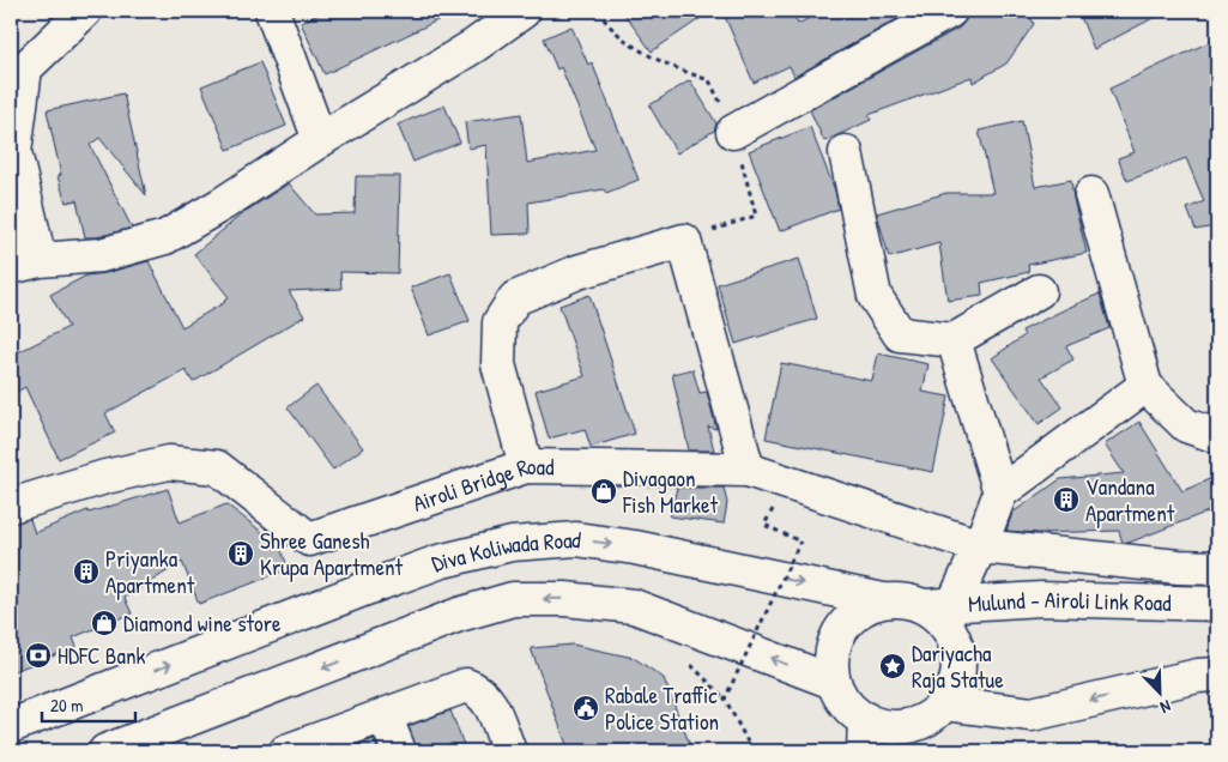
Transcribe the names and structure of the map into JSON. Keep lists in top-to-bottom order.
{
  "streets": {
    "street": ["Airoli Bridge Road", "Diva Koliwada Road", "Mulund - Airoli Link Road"]
  },
  "crossings": [
    ["Diva Koliwada Road", "Mulund - Airoli Link Road"]
  ],
  "places": {
    "shop": ["Divagaon Fish Market", "Diamond wine store"],
    "building": ["Vandana Apartment", "Shree Ganesh Krupa Apartment", "Priyanka Apartment"],
    "bank": ["HDFC Bank"],
    "place": ["Dariyacha Raja Statue"],
    "public building": ["Rabale Traffic Police Station"]
  },
  "scale_bar": "20 m",
  "north": "bottom right"
}
